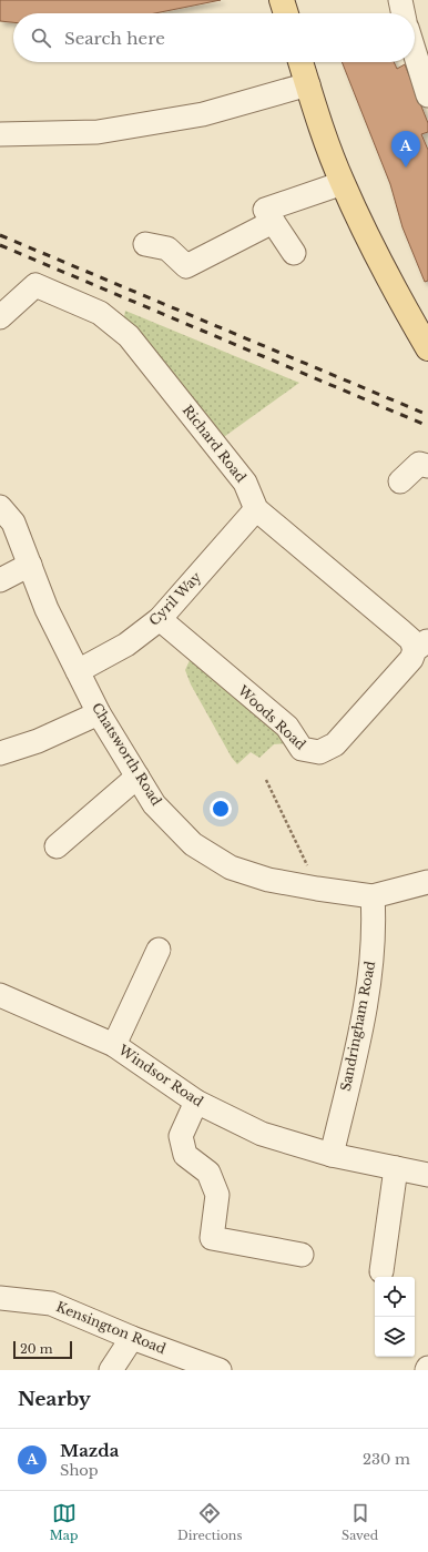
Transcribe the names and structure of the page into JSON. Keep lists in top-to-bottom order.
{
  "streets": {
    "street": [
      "Richard Road",
      "Cyril Way",
      "Woods Road",
      "Chatsworth Road",
      "Sandringham Road",
      "Windsor Road",
      "Kensington Road"
    ]
  },
  "crossings": [
    ["Richard Road", "Cyril Way"],
    ["Richard Road", "Woods Road"],
    ["Cyril Way", "Woods Road"],
    ["Cyril Way", "Chatsworth Road"],
    ["Chatsworth Road", "Sandringham Road"],
    ["Sandringham Road", "Windsor Road"]
  ],
  "scale_bar": "20 m",
  "page": {
    "search": "Search here",
    "pins": "A",
    "scale": "20 m",
    "heading": "Nearby",
    "list": [
      {
        "mark": "A",
        "name": "Mazda",
        "note": "Shop",
        "value": "230 m"
      }
    ],
    "nav": ["Map", "Directions", "Saved"]
  }
}
